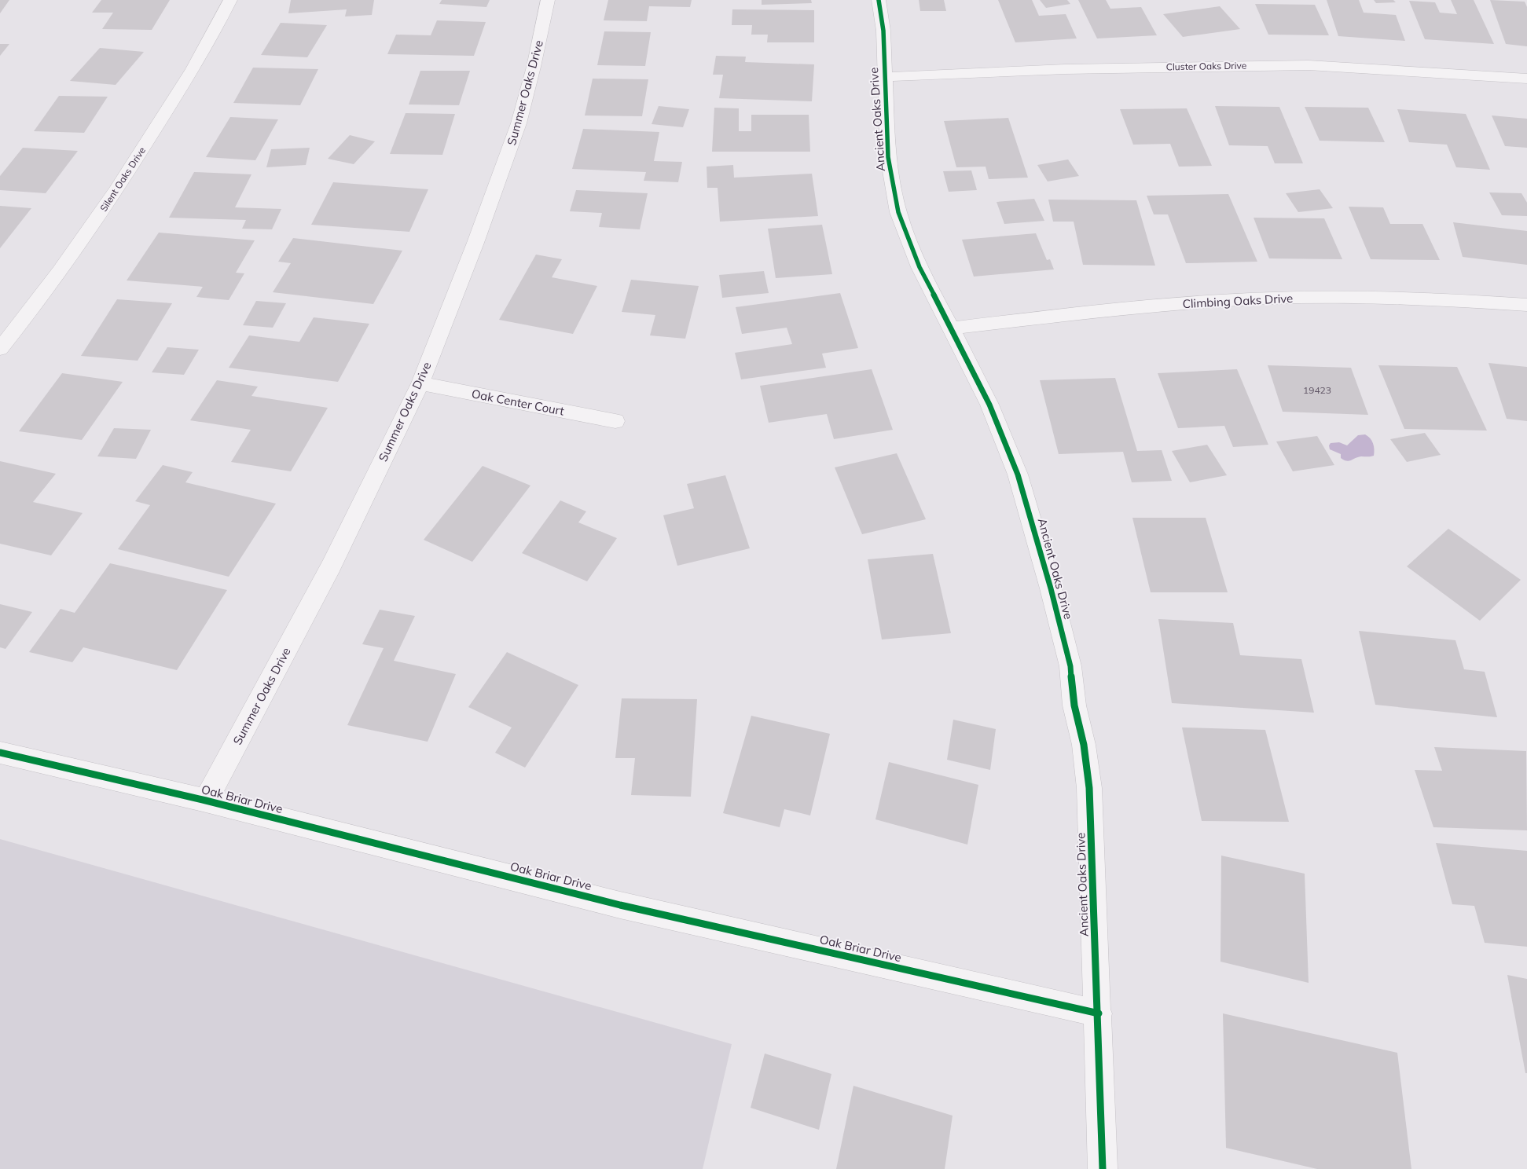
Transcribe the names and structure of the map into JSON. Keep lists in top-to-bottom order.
{
  "streets": {
    "street": [
      "Cluster Oaks Drive",
      "Summer Oaks Drive",
      "Ancient Oaks Drive",
      "Silent Oaks Drive",
      "Climbing Oaks Drive",
      "Oak Center Court",
      "Oak Briar Drive"
    ]
  },
  "crossings": [
    ["Cluster Oaks Drive", "Ancient Oaks Drive"],
    ["Summer Oaks Drive", "Oak Center Court"],
    ["Summer Oaks Drive", "Oak Briar Drive"],
    ["Ancient Oaks Drive", "Climbing Oaks Drive"],
    ["Ancient Oaks Drive", "Oak Briar Drive"]
  ],
  "house_numbers": ["19423"]
}
